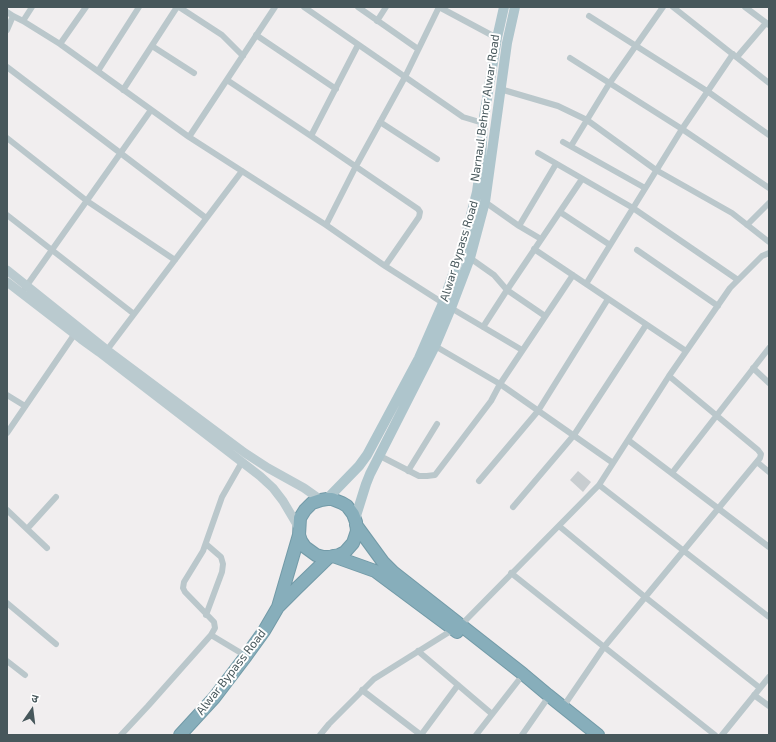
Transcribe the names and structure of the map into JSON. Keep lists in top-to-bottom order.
{
  "streets": {
    "highway": ["Alwar Bypass Road"],
    "main road": ["Narnaul Behror Alwar Road"]
  },
  "crossings": [
    ["Narnaul Behror Alwar Road", "Alwar Bypass Road"]
  ],
  "north": "top"
}
